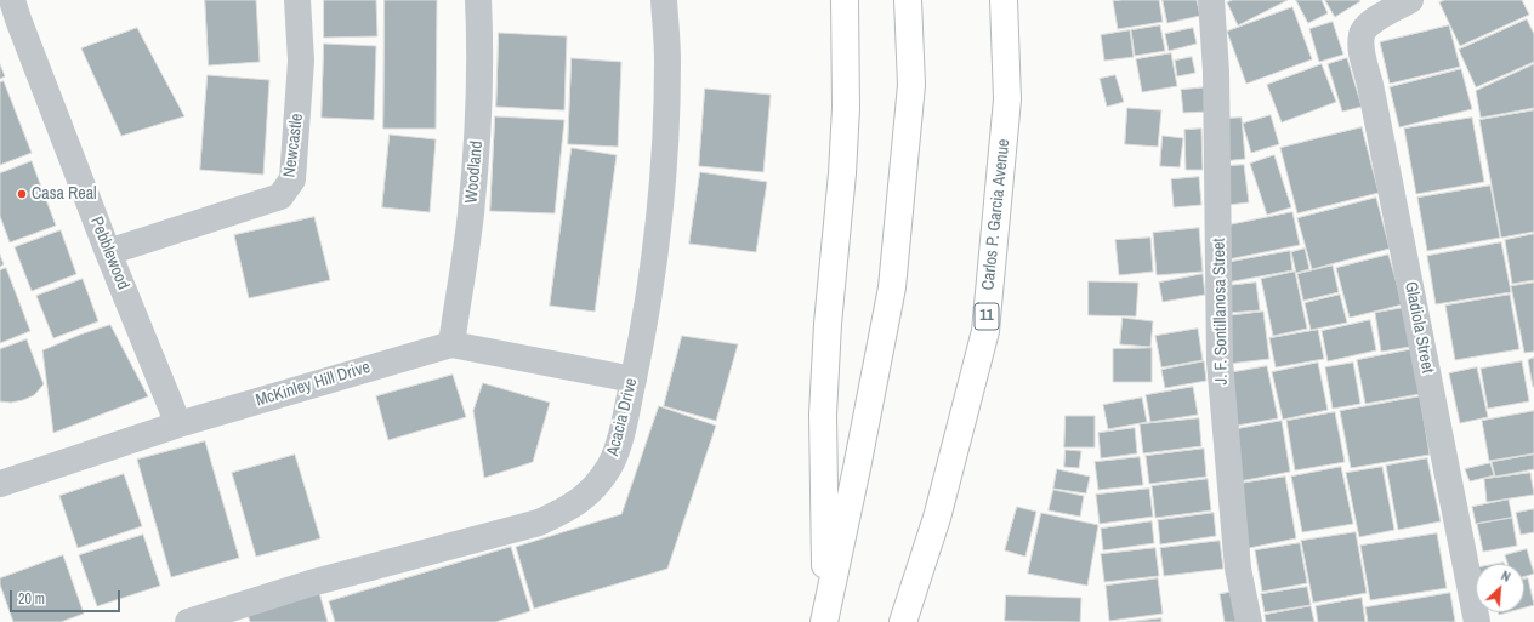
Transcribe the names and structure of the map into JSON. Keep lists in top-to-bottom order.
{
  "streets": {
    "main road": ["Carlos P. Garcia Avenue", "11"],
    "street": [
      "Newcastle",
      "Woodland",
      "Pebblewood",
      "J. F. Sontillanosa Street",
      "Gladiola Street",
      "McKinley Hill Drive",
      "Acacia Drive"
    ]
  },
  "crossings": [
    ["Newcastle", "Pebblewood"],
    ["Woodland", "McKinley Hill Drive"],
    ["Pebblewood", "McKinley Hill Drive"],
    ["McKinley Hill Drive", "Acacia Drive"]
  ],
  "places": ["Casa Real"],
  "scale_bar": "20 m",
  "north": "top right"
}
